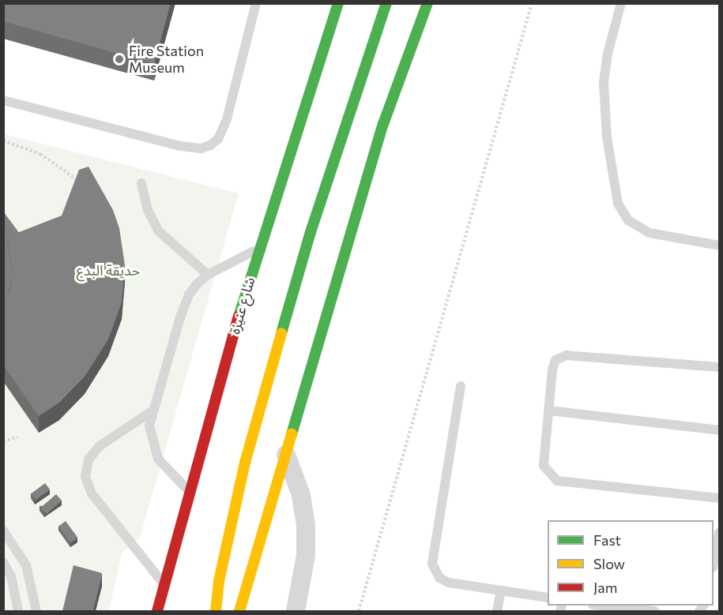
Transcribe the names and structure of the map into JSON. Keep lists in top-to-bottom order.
{
  "streets": {
    "main road": ["شارع عنيزة"]
  },
  "parks": ["حديقة البدع"],
  "places": ["Fire Station Museum"],
  "legend": ["Fast", "Slow", "Jam"]
}
